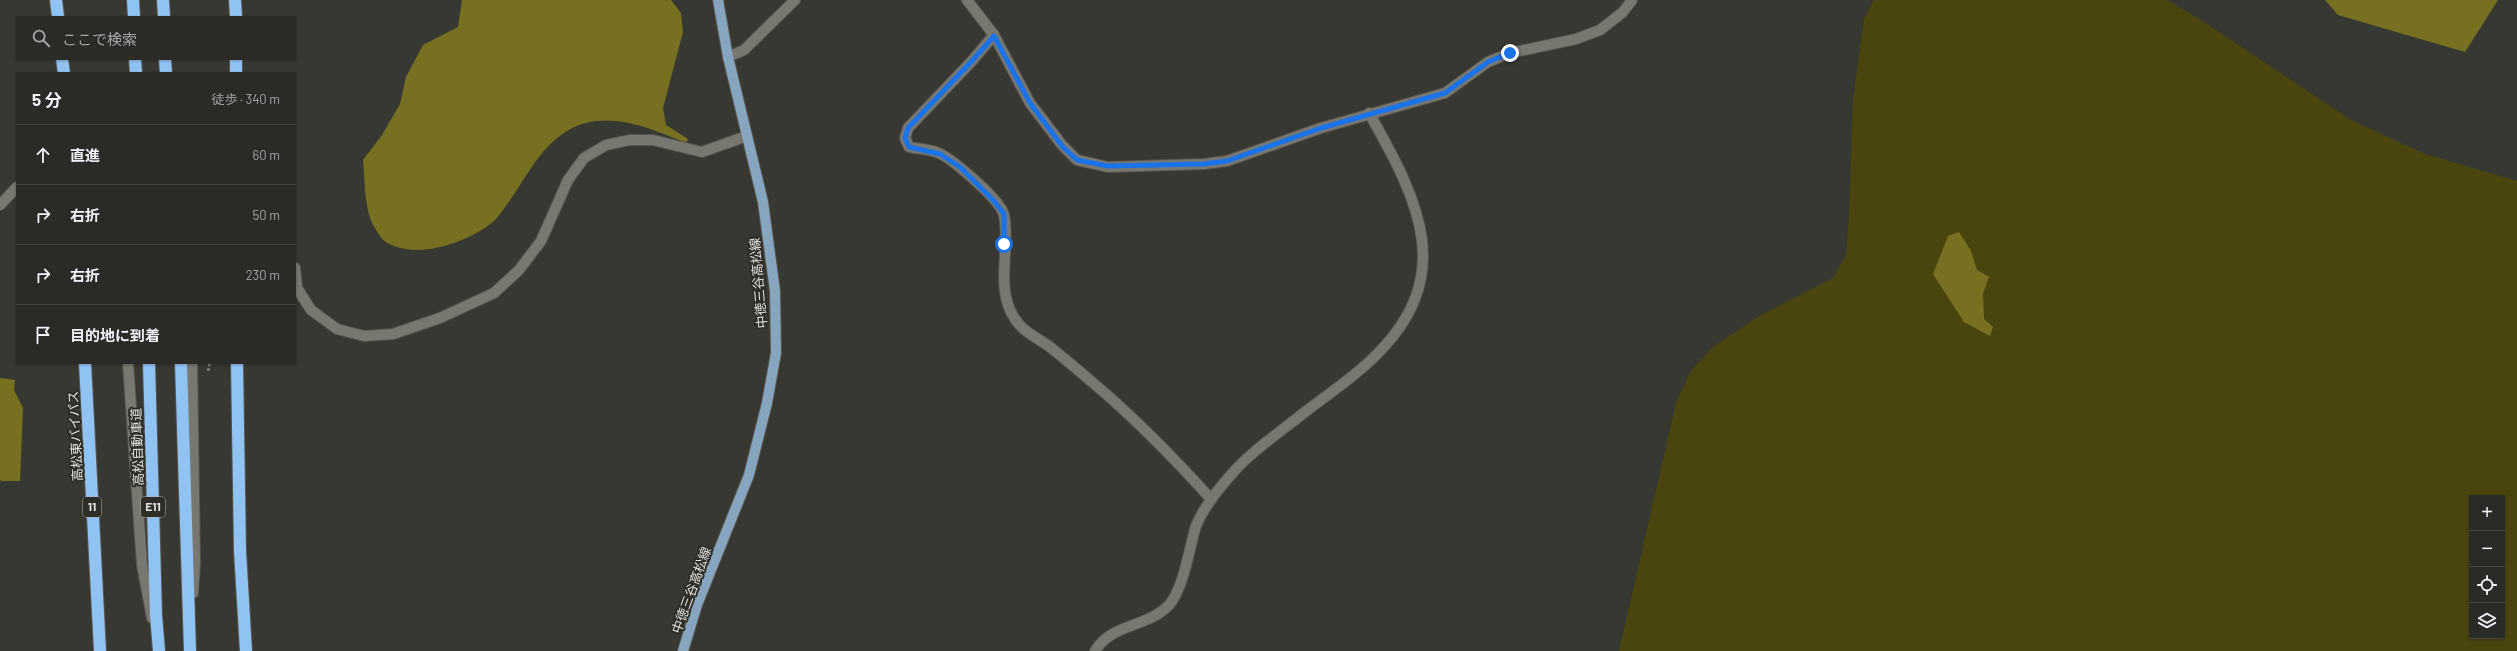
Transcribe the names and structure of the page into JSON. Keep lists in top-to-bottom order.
{
  "streets": {
    "highway": [
      "高松東バイパス",
      "高松自動車道",
      "11",
      "E11"
    ],
    "main road": ["中徳三谷高松線"]
  },
  "page": {
    "search": "ここで検索",
    "heading": ["5 分", "徒歩 · 340 m"],
    "list": [
      ["直進", "60 m"],
      ["右折", "50 m"],
      ["右折", "230 m"],
      "目的地に到着"
    ],
    "map_buttons": ["+", "−"]
  }
}
